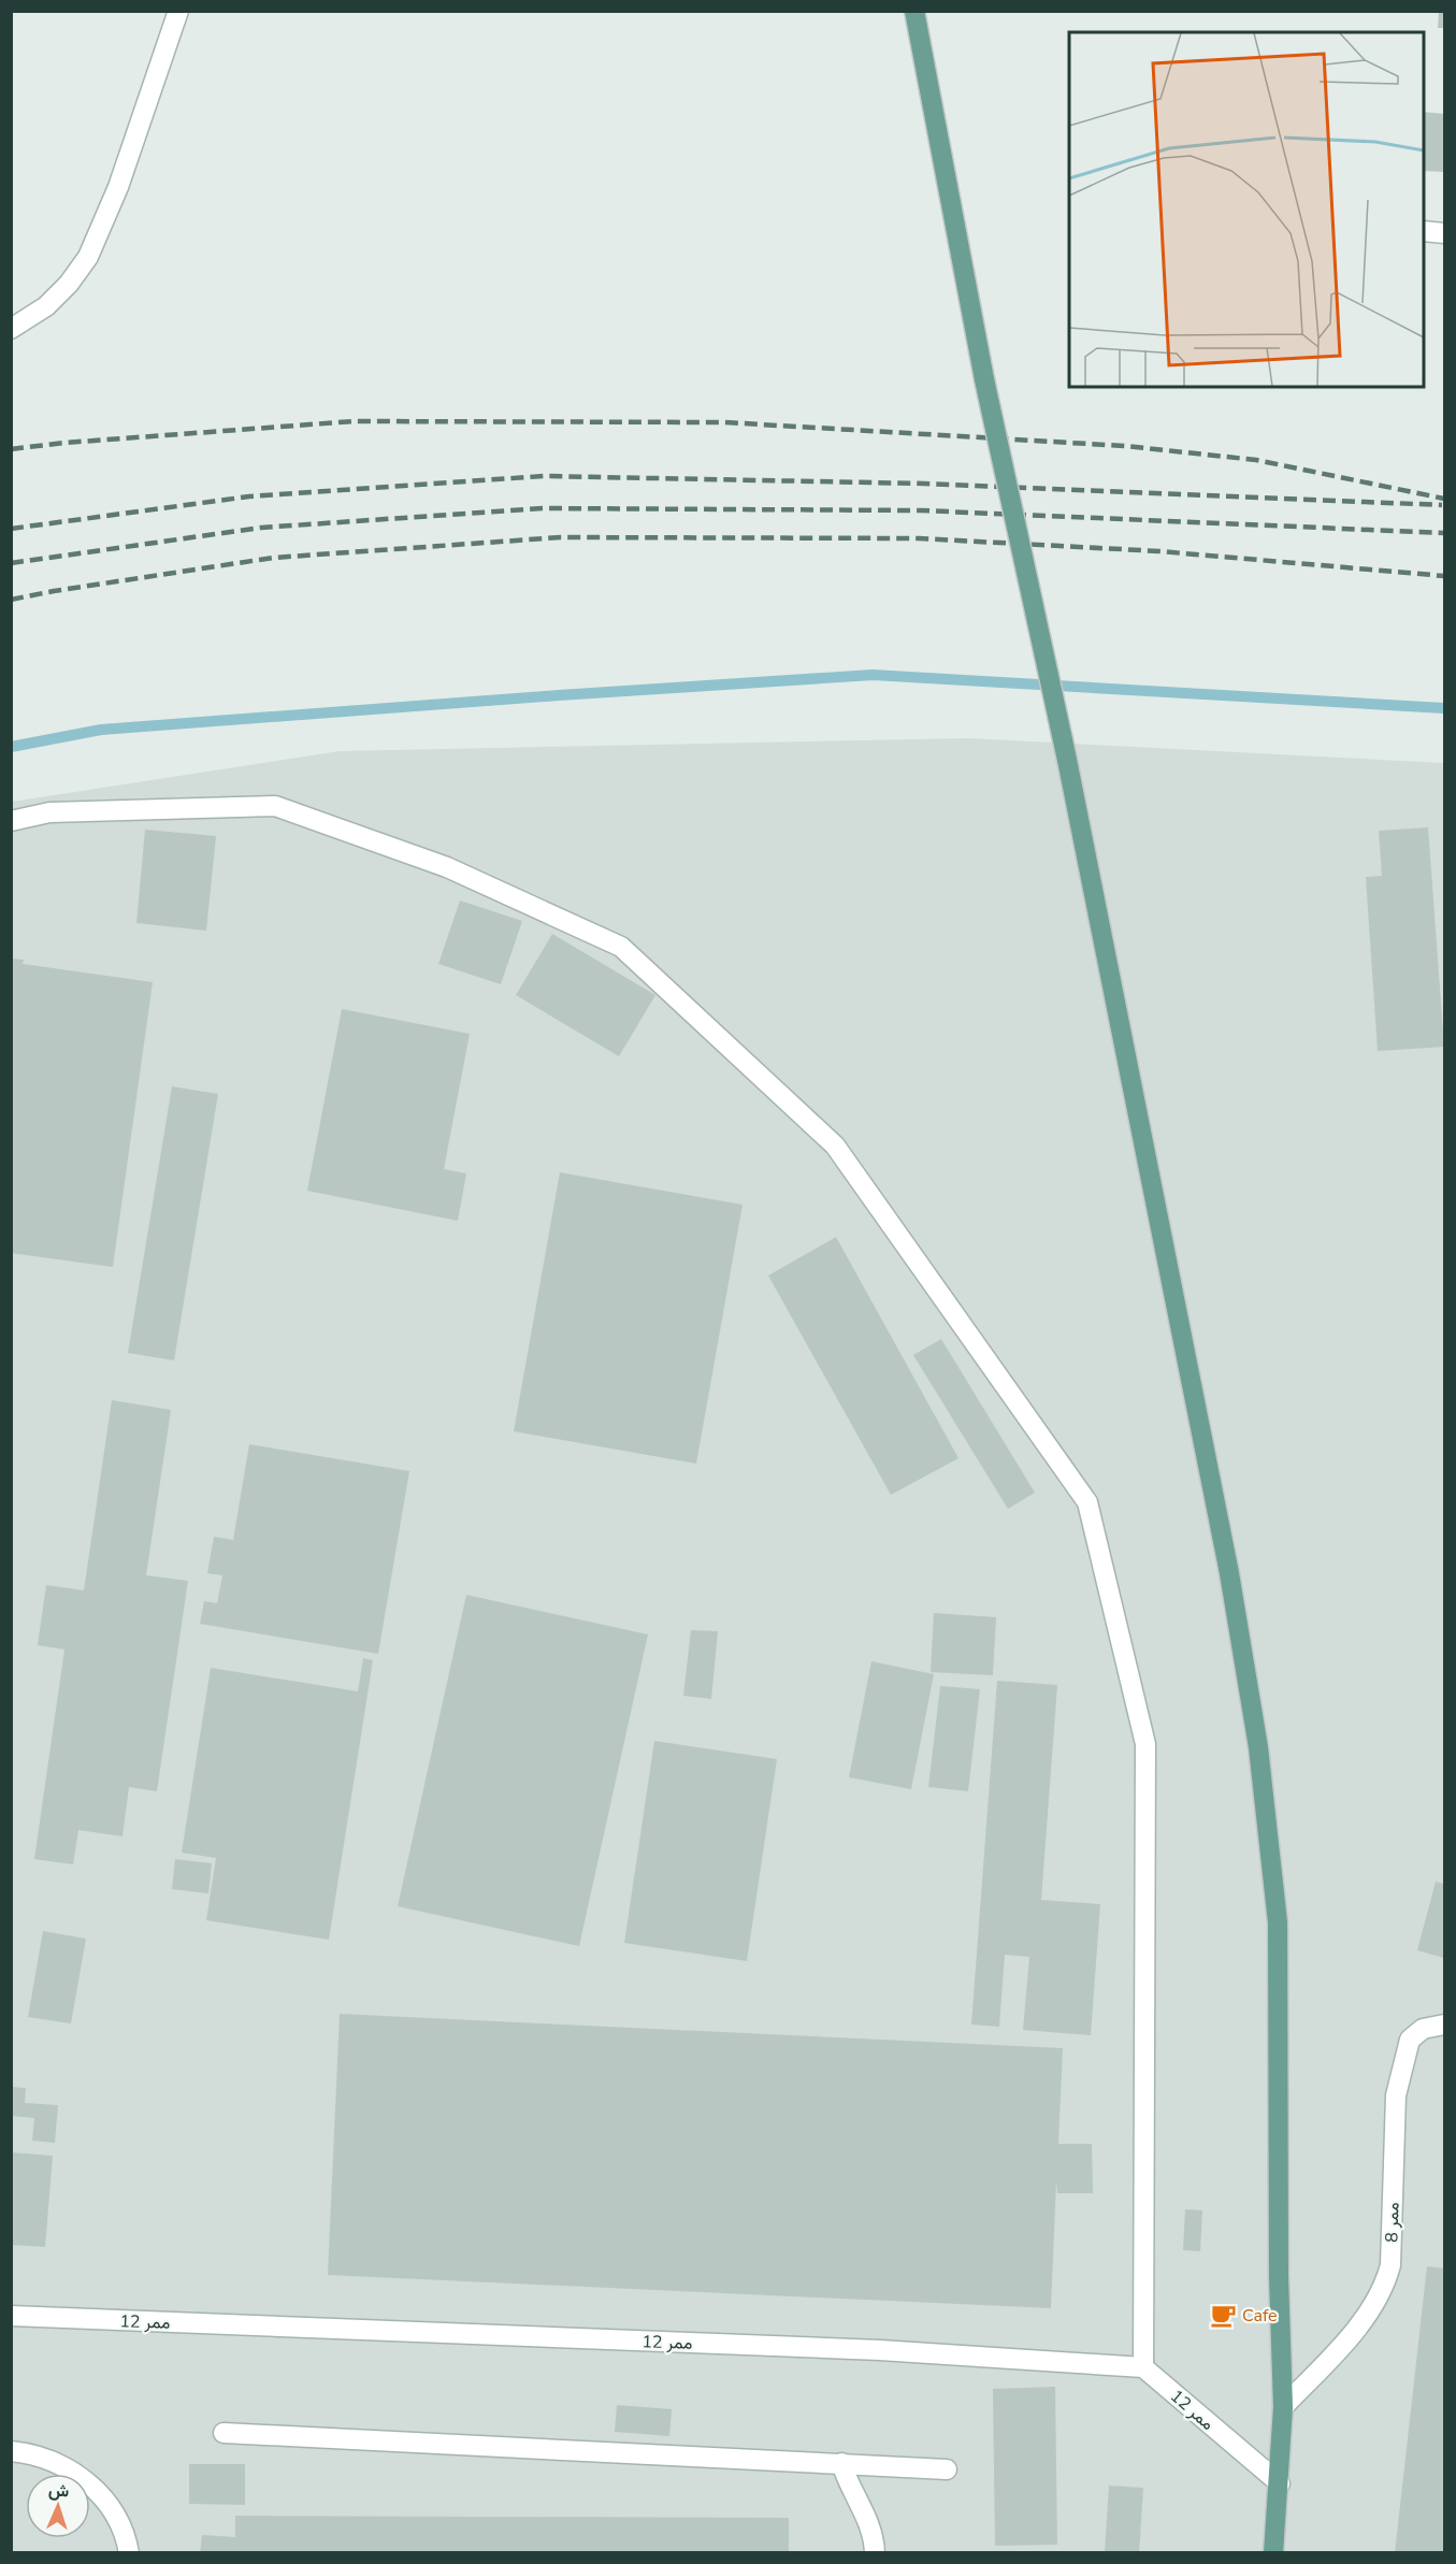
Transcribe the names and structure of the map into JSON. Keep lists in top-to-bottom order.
{
  "streets": {
    "street": ["ممر 8", "ممر 12"]
  },
  "places": {
    "cafe": ["Cafe"]
  },
  "north": "top"
}
